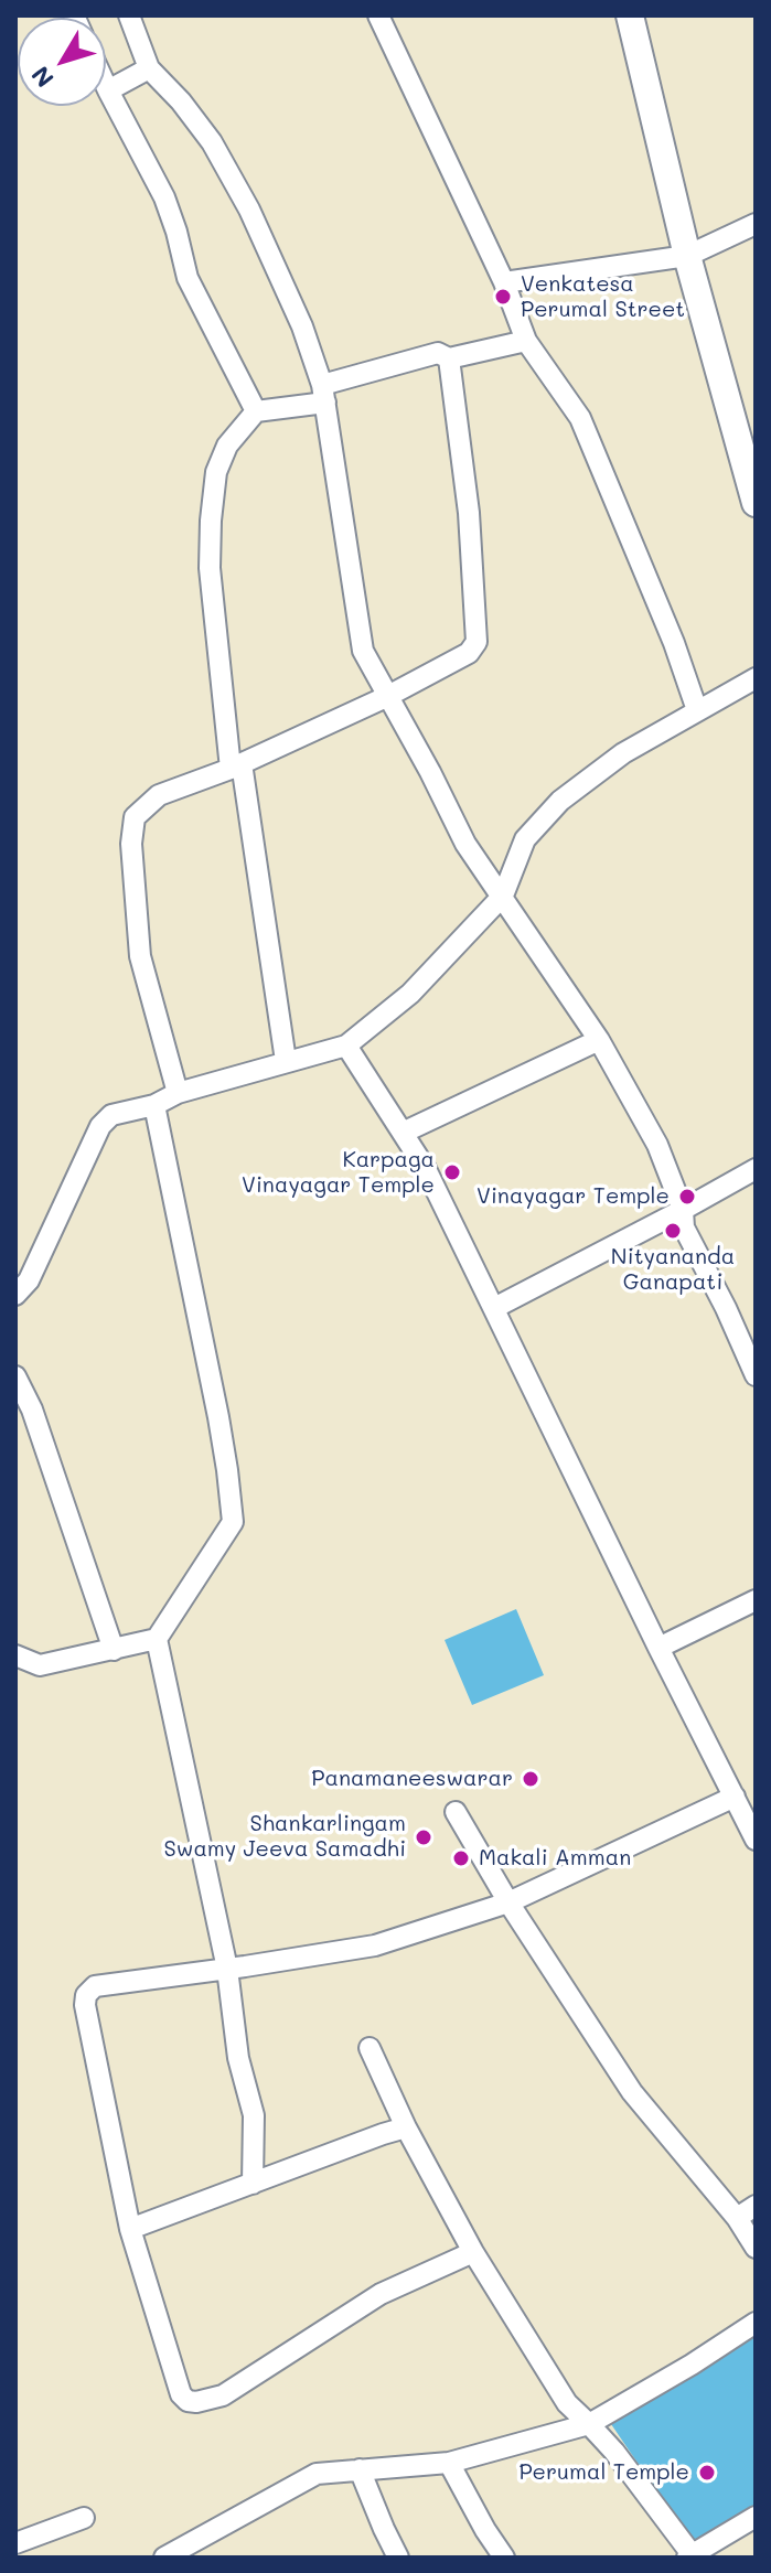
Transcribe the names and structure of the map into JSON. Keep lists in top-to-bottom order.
{
  "places": [
    "Venkatesa Perumal Street",
    "Karpaga Vinayagar Temple",
    "Vinayagar Temple",
    "Nityananda Ganapati",
    "Panamaneeswarar",
    "Shankarlingam Swamy Jeeva Samadhi",
    "Makali Amman",
    "Perumal Temple"
  ],
  "north": "bottom left"
}
